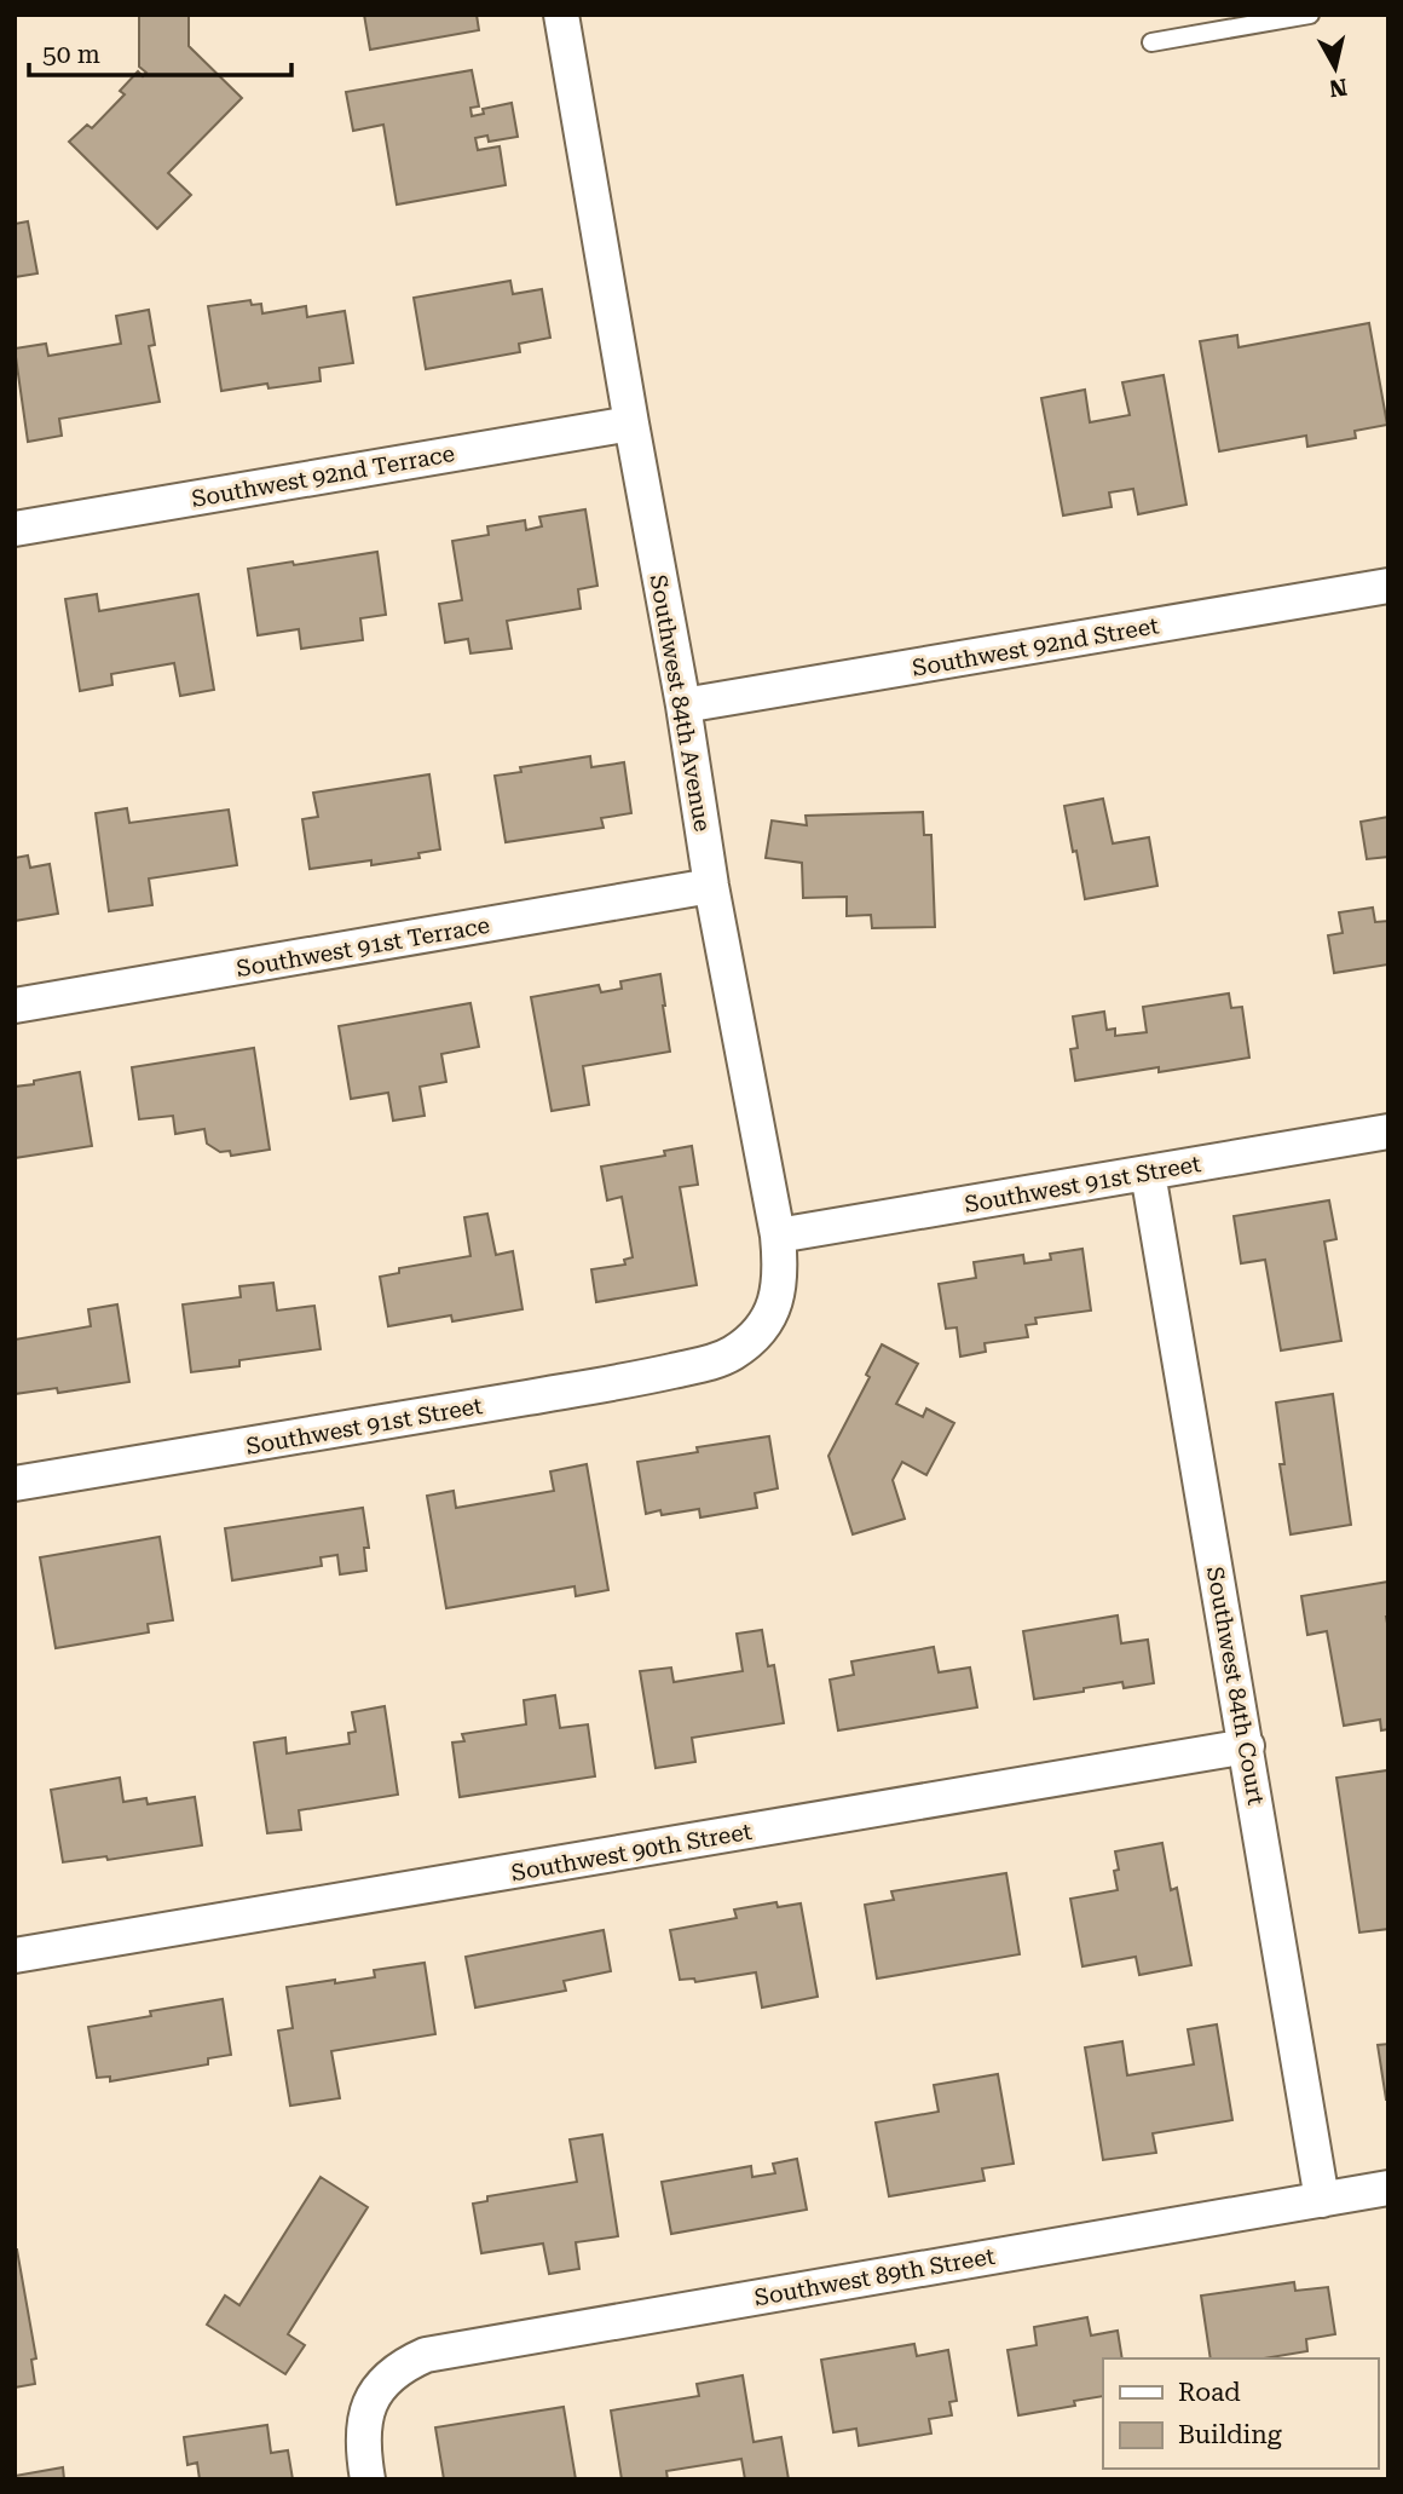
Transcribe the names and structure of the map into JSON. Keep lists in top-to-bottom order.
{
  "streets": {
    "street": [
      "Southwest 92nd Terrace",
      "Southwest 92nd Street",
      "Southwest 84th Avenue",
      "Southwest 91st Terrace",
      "Southwest 91st Street",
      "Southwest 84th Court",
      "Southwest 90th Street",
      "Southwest 89th Street"
    ]
  },
  "crossings": [
    ["Southwest 92nd Terrace", "Southwest 84th Avenue"],
    ["Southwest 92nd Street", "Southwest 84th Avenue"],
    ["Southwest 84th Avenue", "Southwest 91st Terrace"],
    ["Southwest 84th Avenue", "Southwest 91st Street"],
    ["Southwest 91st Street", "Southwest 84th Court"],
    ["Southwest 84th Court", "Southwest 90th Street"],
    ["Southwest 84th Court", "Southwest 89th Street"]
  ],
  "legend": ["Road", "Building"],
  "scale_bar": "50 m",
  "north": "bottom"
}
